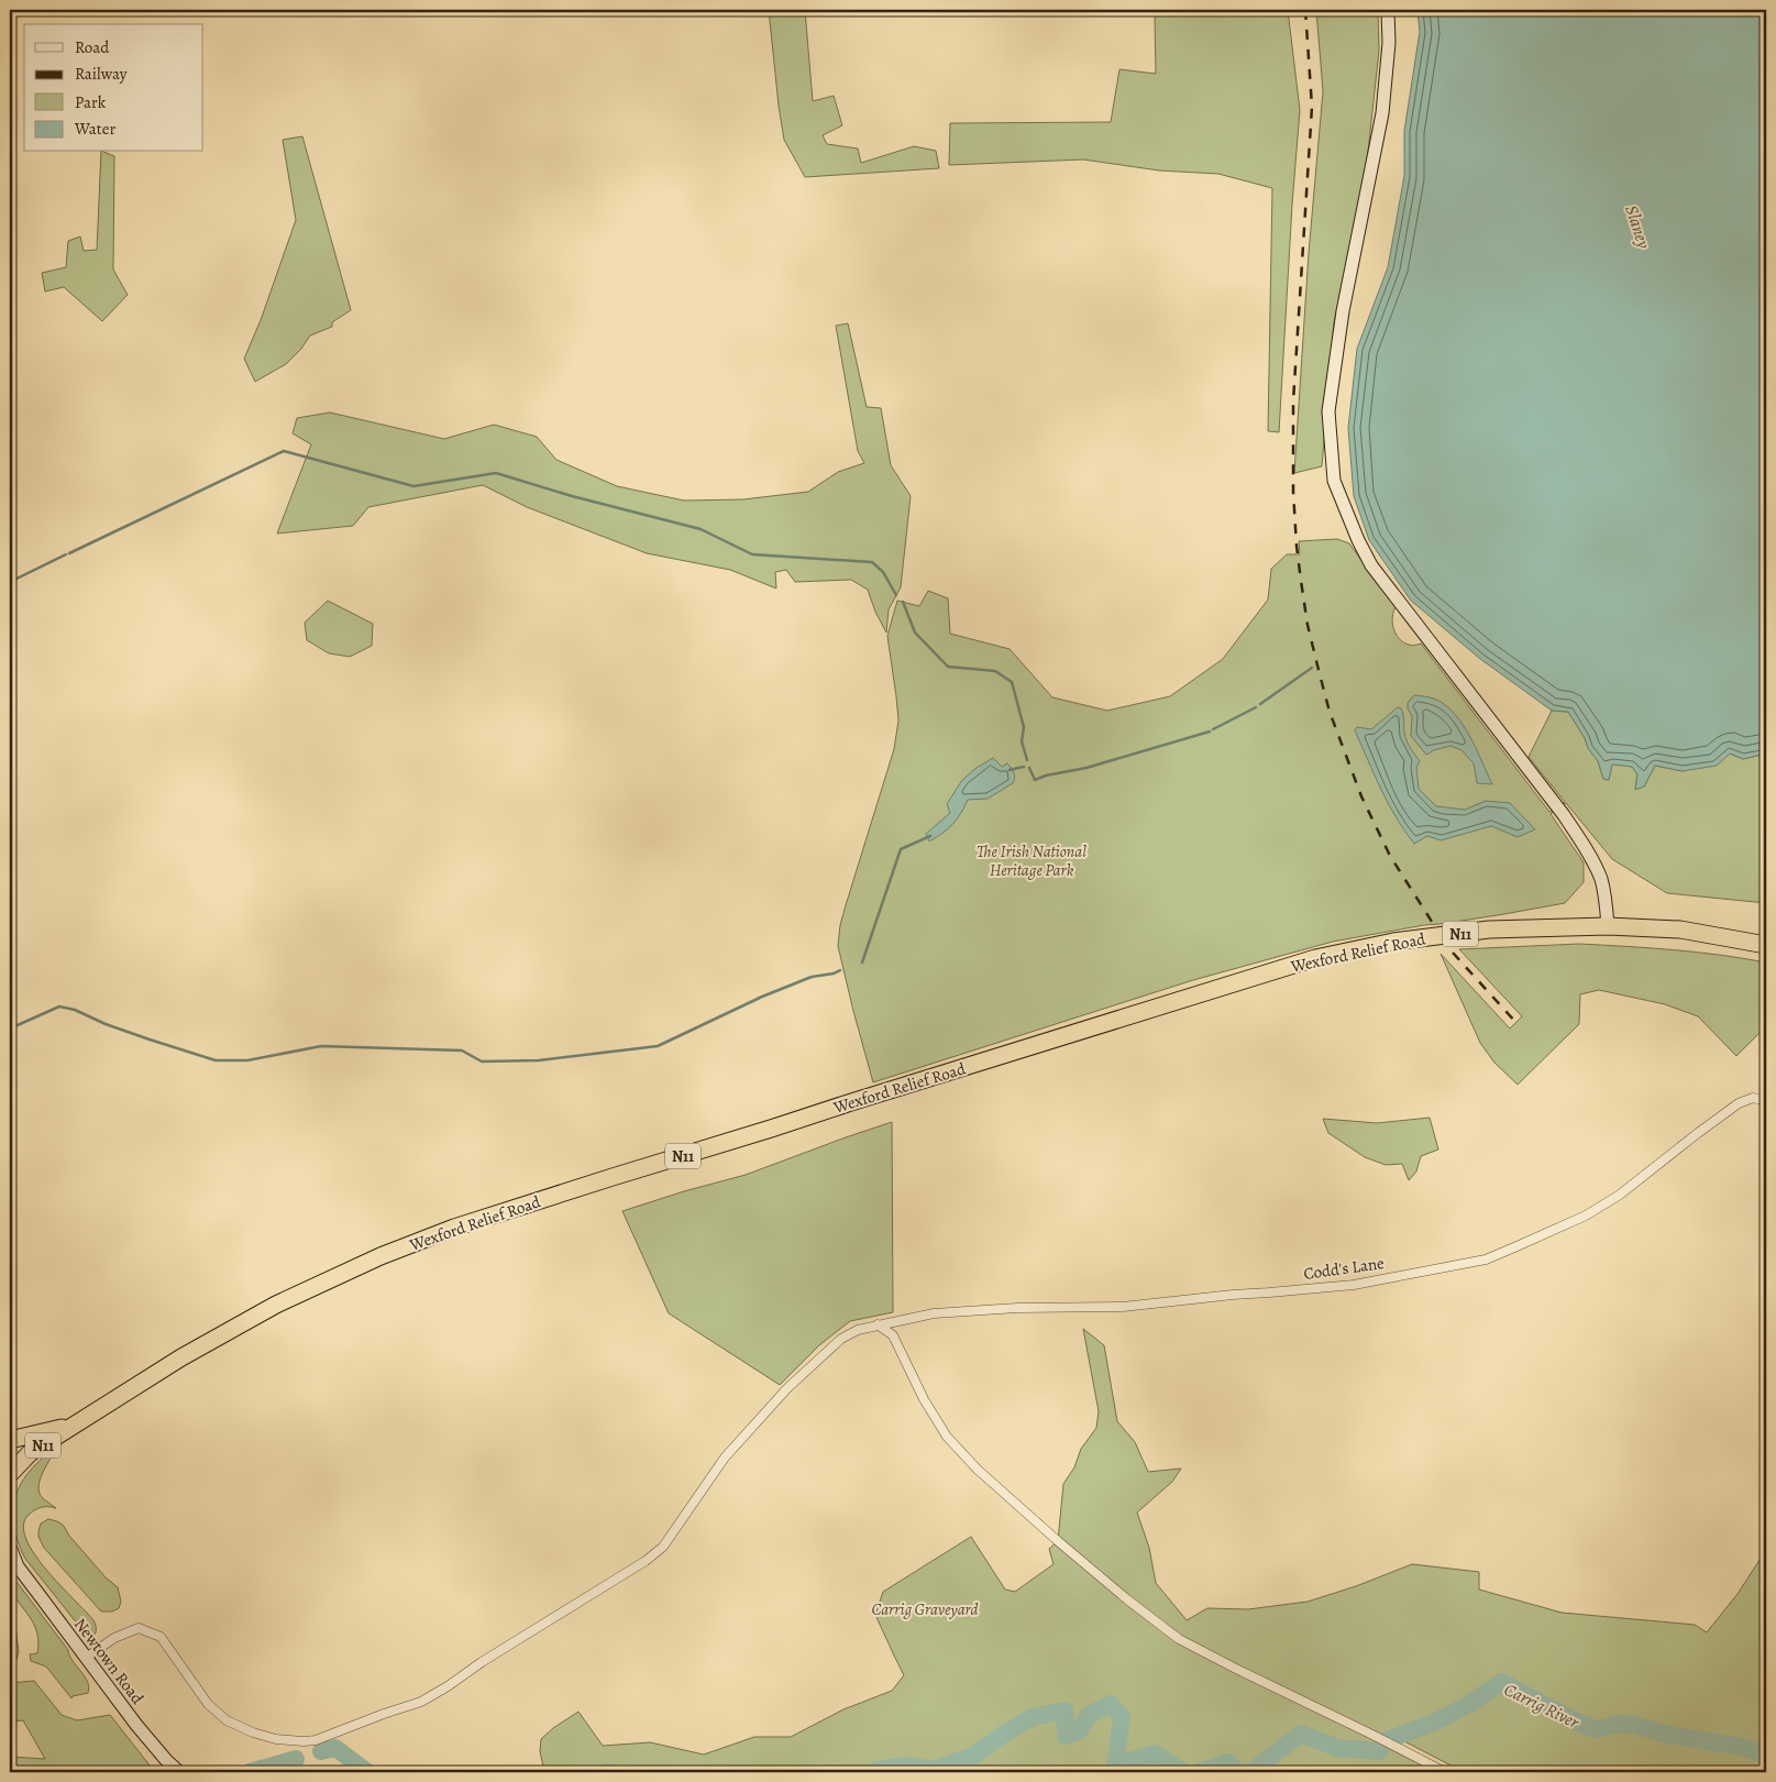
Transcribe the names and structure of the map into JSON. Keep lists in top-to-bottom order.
{
  "streets": {
    "highway": ["N11", "Wexford Relief Road"],
    "main road": ["Newtown Road"],
    "street": ["Codd's Lane"]
  },
  "crossings": [
    ["Codd's Lane", "Newtown Road"]
  ],
  "water": ["Slaney", "Carrig River"],
  "parks": ["The Irish National Heritage Park", "Carrig Graveyard"],
  "legend": [
    "Road",
    "Railway",
    "Park",
    "Water"
  ]
}
